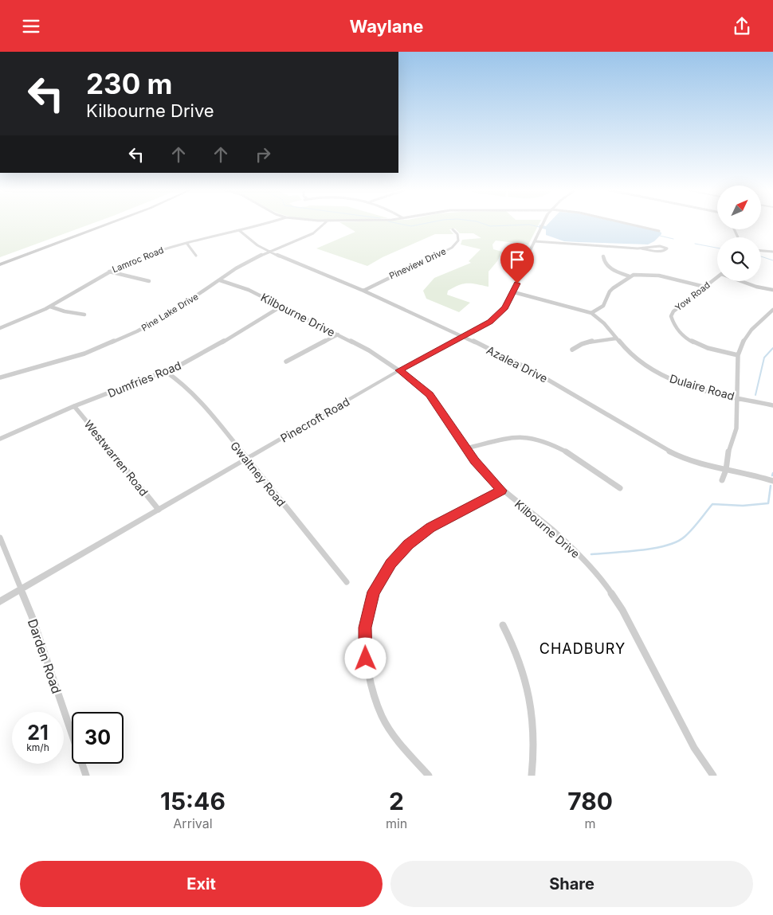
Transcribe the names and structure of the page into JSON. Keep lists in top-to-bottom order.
{
  "streets": {
    "street": [
      "Lamroc Road",
      "Pineview Drive",
      "Yow Road",
      "Pine Lake Drive",
      "Kilbourne Drive",
      "Azalea Drive",
      "Dumfries Road",
      "Dulaire Road",
      "Pinecroft Road",
      "Westwarren Road",
      "Gwaltney Road",
      "Darden Road"
    ]
  },
  "crossings": [
    ["Lamroc Road", "Azalea Drive"],
    ["Pineview Drive", "Azalea Drive"],
    ["Pine Lake Drive", "Kilbourne Drive"],
    ["Pine Lake Drive", "Azalea Drive"],
    ["Kilbourne Drive", "Dumfries Road"],
    ["Kilbourne Drive", "Pinecroft Road"],
    ["Azalea Drive", "Pinecroft Road"],
    ["Dumfries Road", "Westwarren Road"],
    ["Dumfries Road", "Gwaltney Road"],
    ["Dulaire Road", "Pinecroft Road"],
    ["Pinecroft Road", "Westwarren Road"],
    ["Pinecroft Road", "Gwaltney Road"],
    ["Pinecroft Road", "Darden Road"]
  ],
  "districts": ["CHADBURY"],
  "north": "top right",
  "page": {
    "header": "Waylane",
    "turn": ["230 m", "Kilbourne Drive"],
    "speed": "21 km/h",
    "limit": "30",
    "eta": [
      "15:46",
      "Arrival",
      "2",
      "min",
      "780",
      "m"
    ],
    "buttons": ["Exit", "Share"]
  }
}
